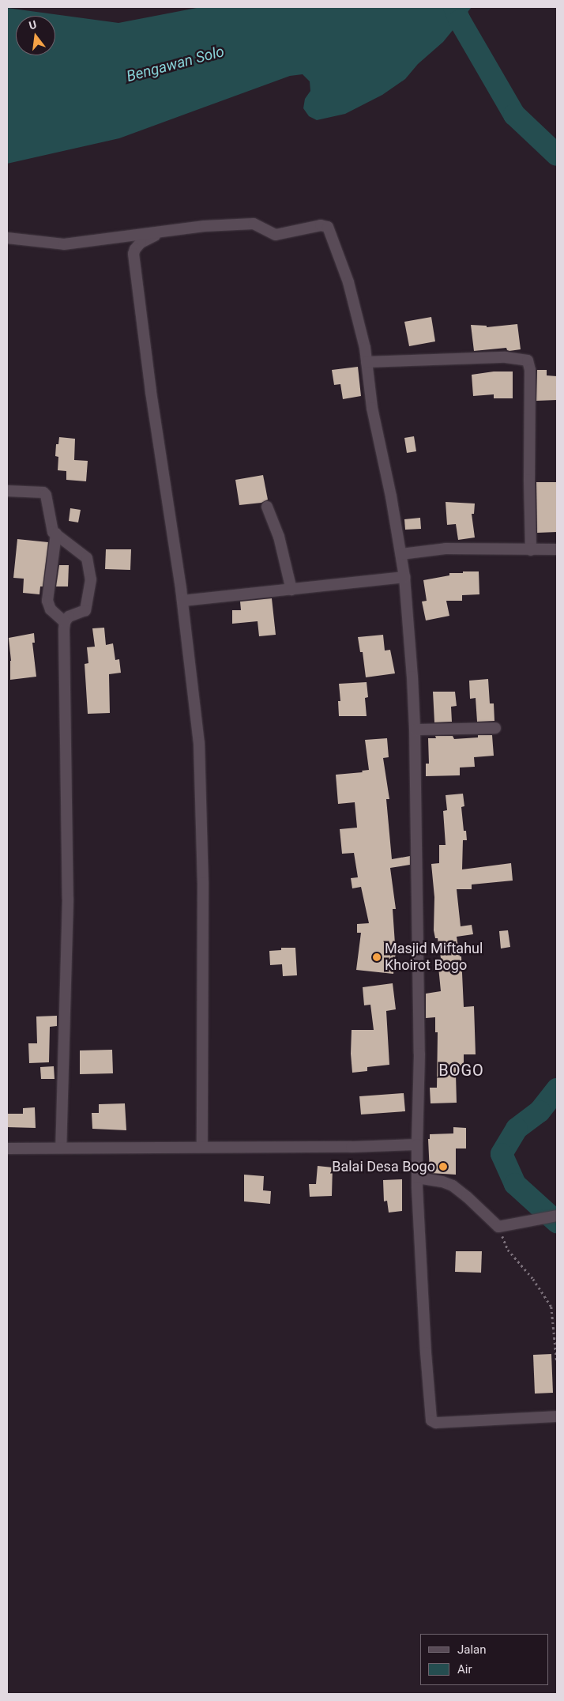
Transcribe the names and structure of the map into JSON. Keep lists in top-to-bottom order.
{
  "districts": ["BOGO"],
  "water": ["Bengawan Solo"],
  "places": ["Masjid Miftahul Khoirot Bogo", "Balai Desa Bogo"],
  "legend": ["Jalan", "Air"],
  "north": "top"
}
